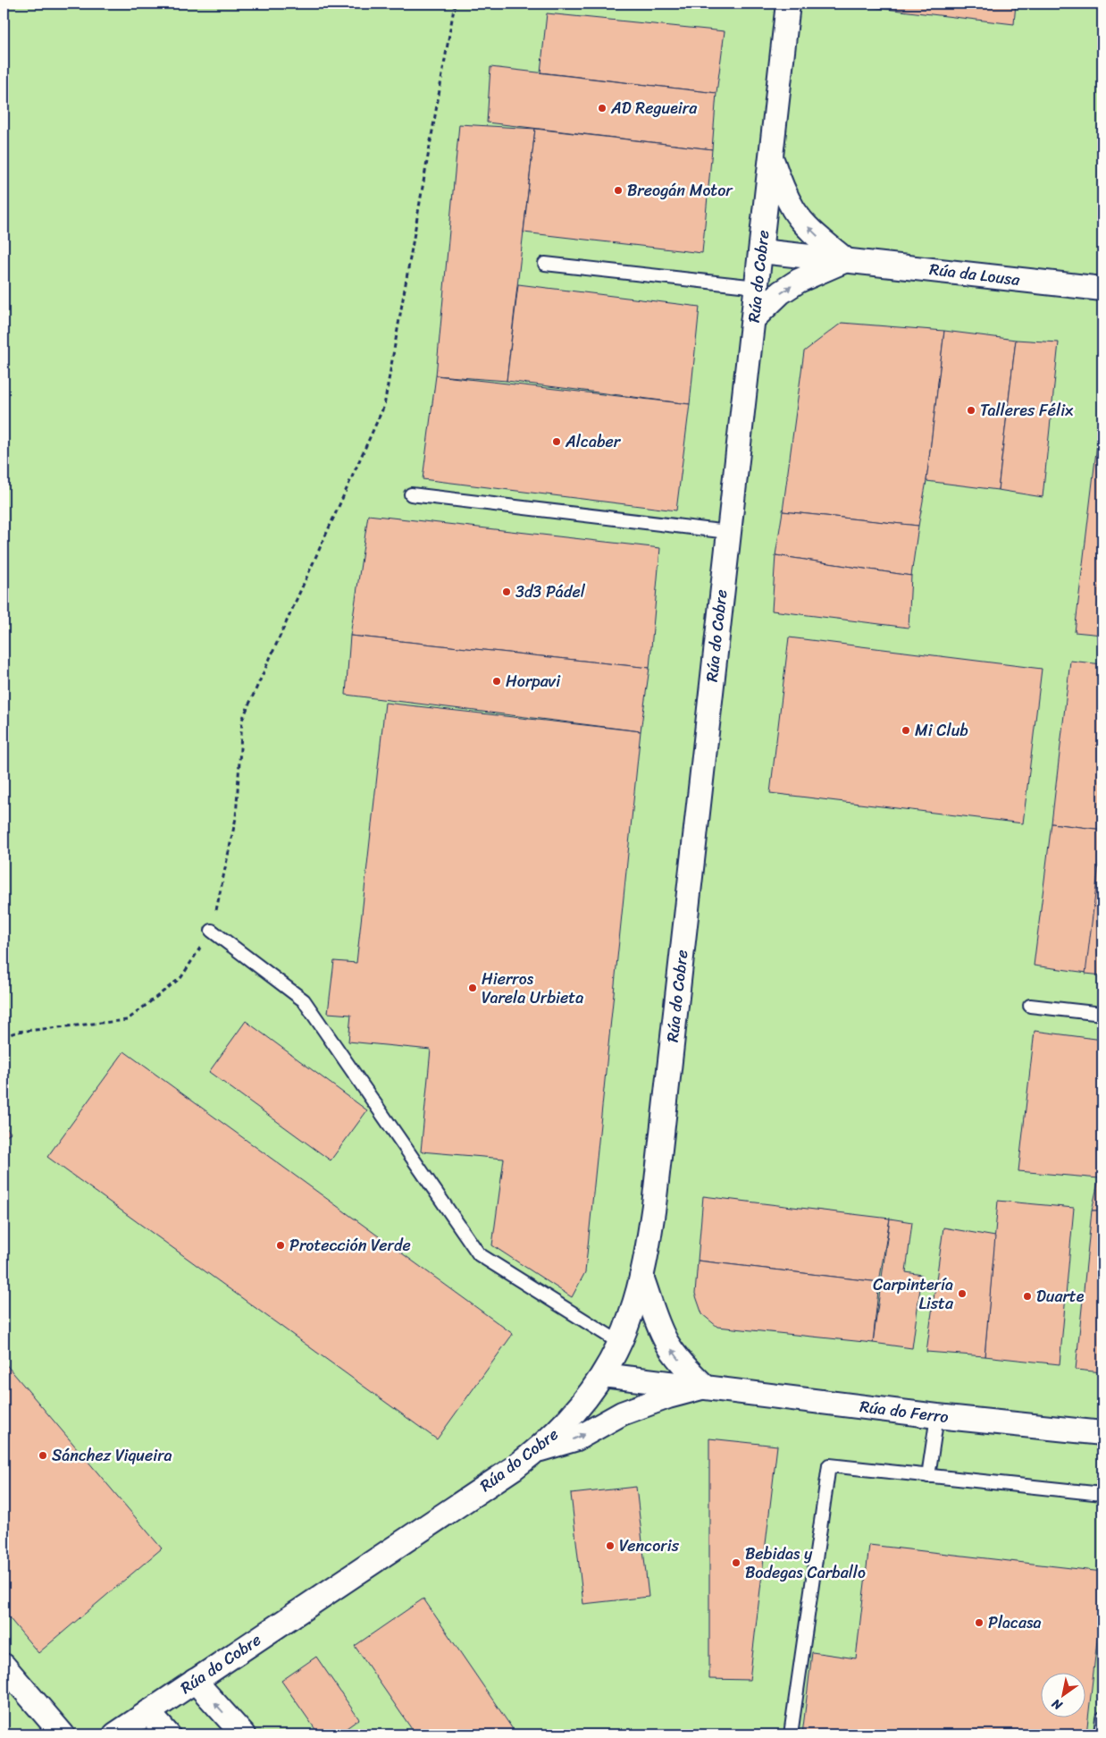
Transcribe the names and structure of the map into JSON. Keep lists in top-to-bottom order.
{
  "streets": {
    "street": ["Rúa da Lousa", "Rúa do Cobre", "Rúa do Ferro"]
  },
  "crossings": [
    ["Rúa da Lousa", "Rúa do Cobre"],
    ["Rúa do Cobre", "Rúa do Ferro"]
  ],
  "places": [
    "AD Regueira",
    "Breogán Motor",
    "Talleres Félix",
    "Alcaber",
    "3d3 Pádel",
    "Horpavi",
    "Mi Club",
    "Hierros Varela Urbieta",
    "Protección Verde",
    "Carpintería Lista",
    "Duarte",
    "Sánchez Viqueira",
    "Vencoris",
    "Bebidas y Bodegas Carballo",
    "Placasa"
  ],
  "north": "bottom left"
}
